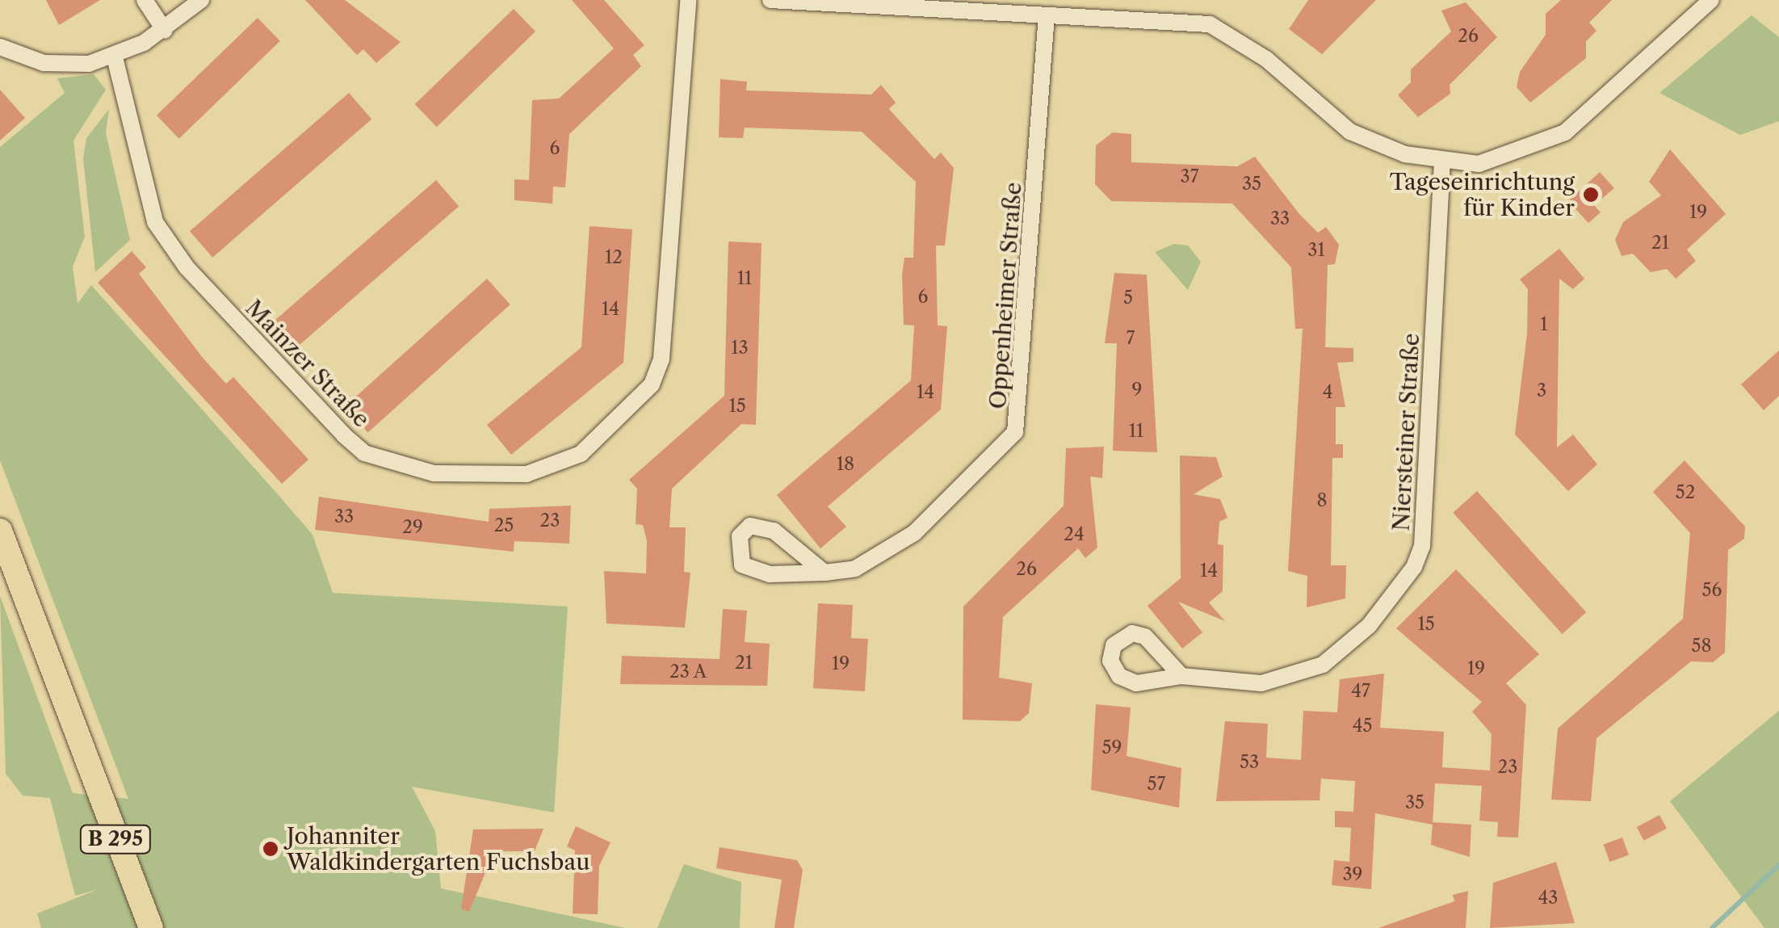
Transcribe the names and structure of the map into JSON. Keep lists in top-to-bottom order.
{
  "streets": {
    "main road": ["B 295"],
    "street": ["Oppenheimer Straße", "Mainzer Straße", "Niersteiner Straße"]
  },
  "places": ["Tageseinrichtung für Kinder", "Johanniter Waldkindergarten Fuchsbau"],
  "house_numbers": [
    "26",
    "6",
    "37",
    "35",
    "19",
    "33",
    "21",
    "31",
    "12",
    "11",
    "6",
    "5",
    "14",
    "1",
    "7",
    "13",
    "9",
    "3",
    "14",
    "4",
    "15",
    "11",
    "18",
    "52",
    "8",
    "33",
    "23",
    "25",
    "29",
    "24",
    "26",
    "14",
    "56",
    "15",
    "58",
    "21",
    "19",
    "19",
    "23 A",
    "47",
    "45",
    "59",
    "53",
    "23",
    "57",
    "35",
    "39",
    "43"
  ]
}
